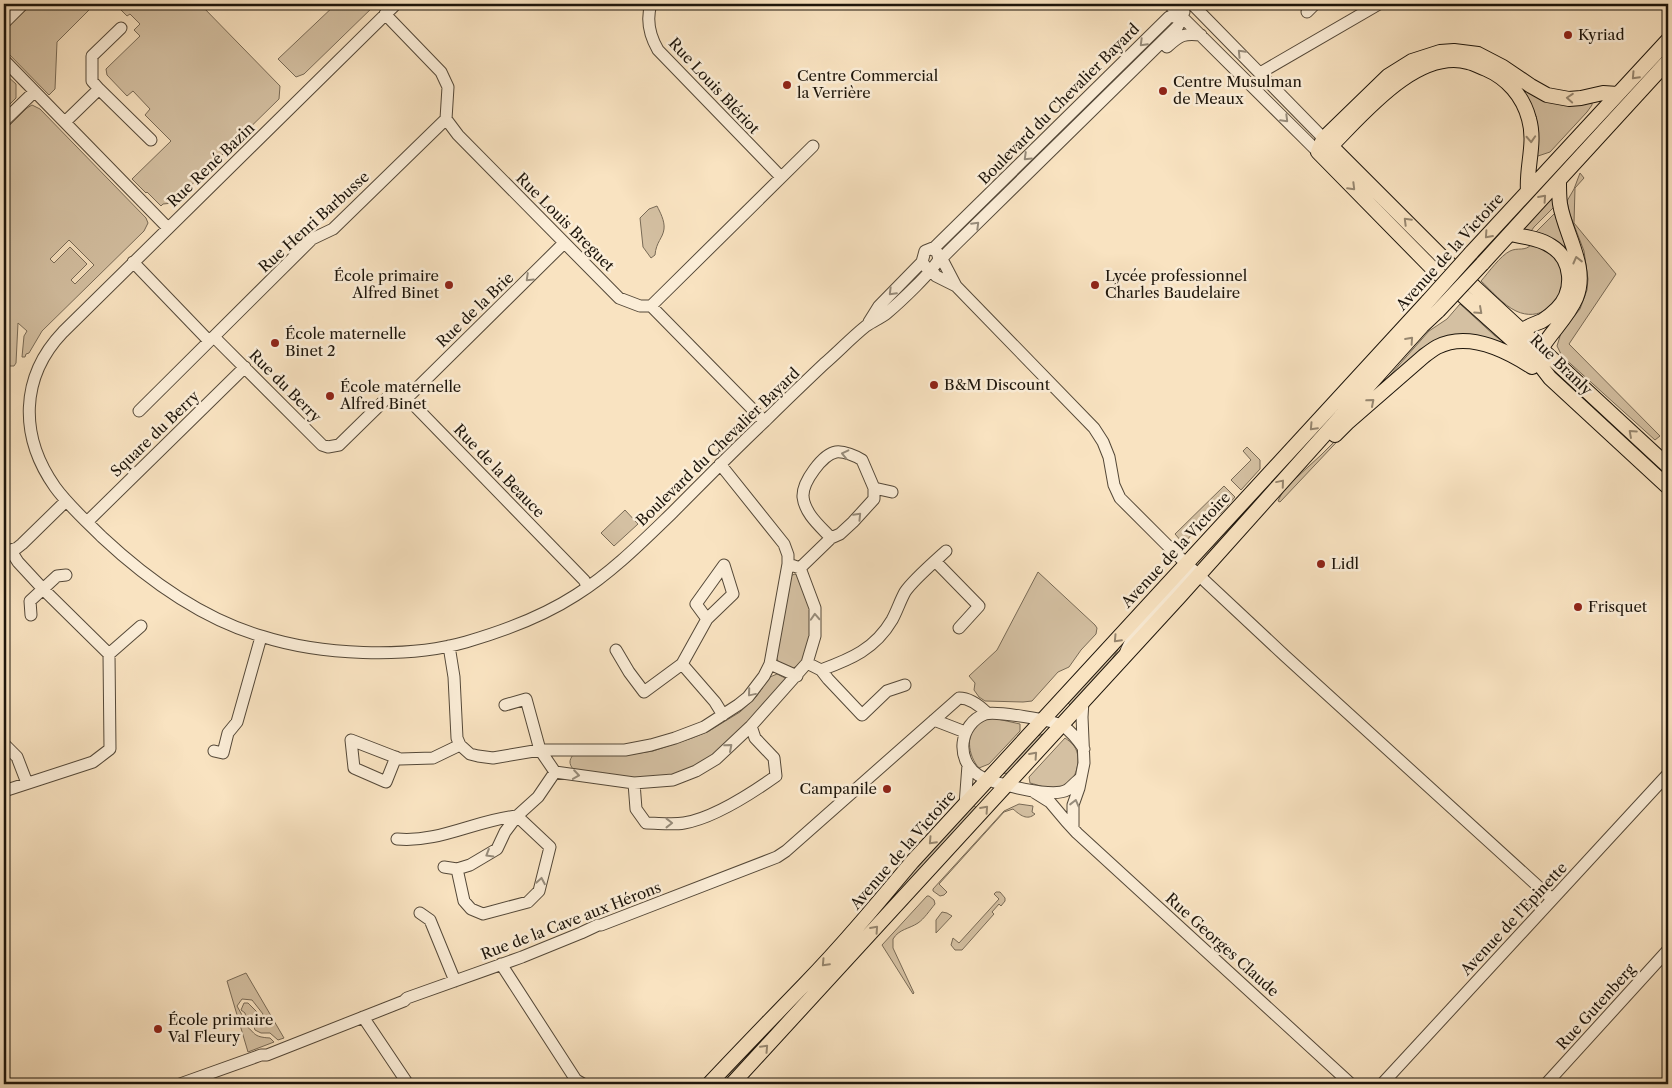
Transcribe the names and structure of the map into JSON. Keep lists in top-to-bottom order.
{
  "streets": {
    "main road": ["Avenue de la Victoire", "Rue Branly"],
    "street": [
      "Rue Louis Blériot",
      "Boulevard du Chevalier Bayard",
      "Rue René Bazin",
      "Rue Henri Barbusse",
      "Rue Louis Breguet",
      "Rue de la Brie",
      "Rue du Berry",
      "Square du Berry",
      "Rue de la Beauce",
      "Avenue de l'Epinette",
      "Rue de la Cave aux Hérons",
      "Rue Georges Claude",
      "Rue Gutenberg"
    ]
  },
  "crossings": [
    ["Boulevard du Chevalier Bayard", "Rue René Bazin"],
    ["Boulevard du Chevalier Bayard", "Rue de la Beauce"],
    ["Rue René Bazin", "Rue du Berry"],
    ["Rue René Bazin", "Square du Berry"],
    ["Rue Henri Barbusse", "Rue Louis Breguet"],
    ["Rue Henri Barbusse", "Rue du Berry"],
    ["Rue Louis Breguet", "Rue de la Brie"],
    ["Rue de la Brie", "Rue du Berry"],
    ["Rue de la Brie", "Rue de la Beauce"],
    ["Rue du Berry", "Square du Berry"],
    ["Rue du Berry", "Rue de la Beauce"]
  ],
  "one_way": ["Rue de la Brie"],
  "places": [
    "Kyriad",
    "Centre Commercial la Verrière",
    "Centre Musulman de Meaux",
    "École primaire Alfred Binet",
    "Lycée professionnel Charles Baudelaire",
    "École maternelle Binet 2",
    "B&M Discount",
    "École maternelle Alfred Binet",
    "Lidl",
    "Frisquet",
    "Campanile",
    "École primaire Val Fleury"
  ]
}
